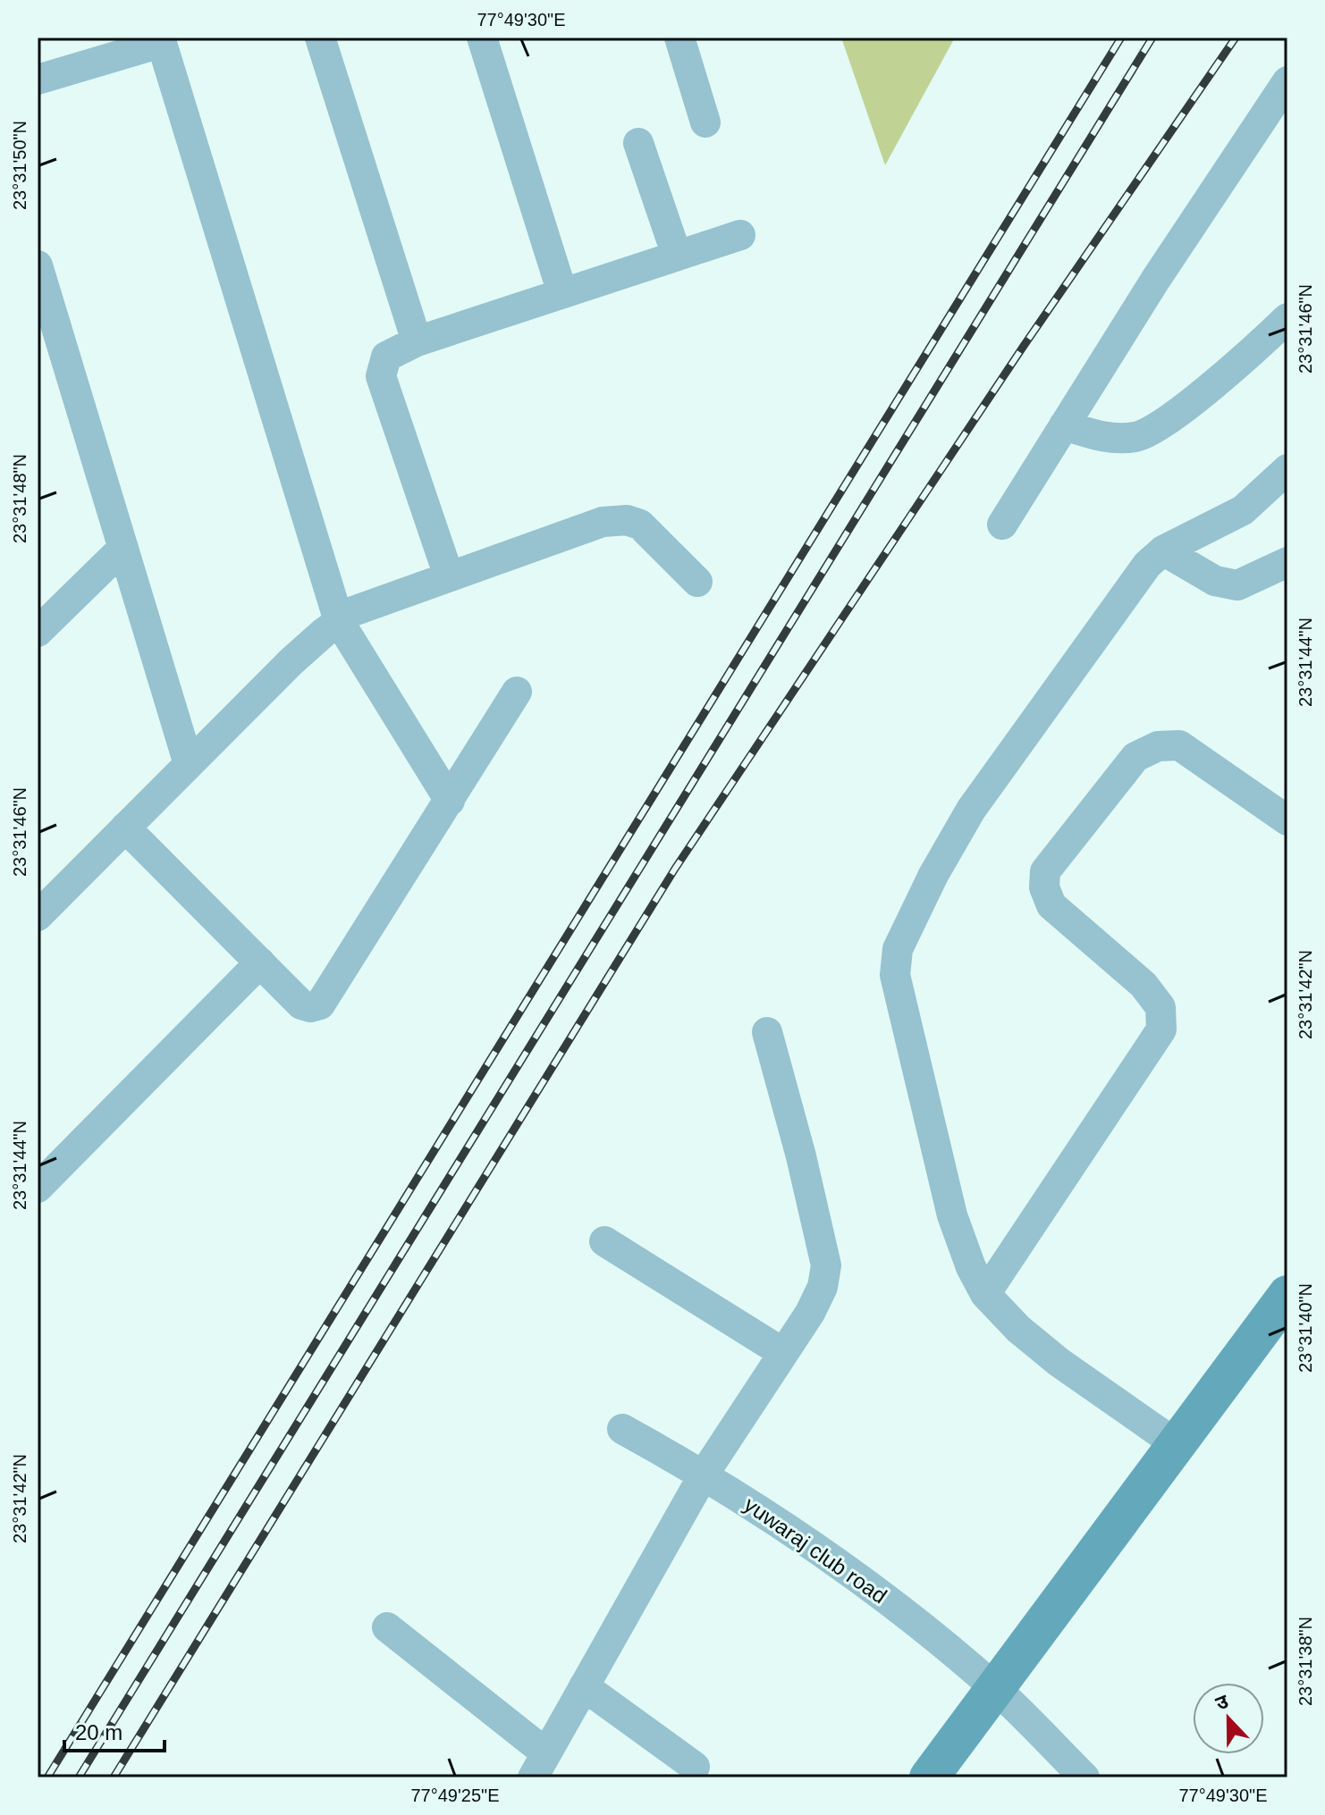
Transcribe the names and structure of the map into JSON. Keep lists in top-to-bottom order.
{
  "streets": {
    "street": ["yuwaraj club road"]
  },
  "scale_bar": "20 m",
  "north": "top",
  "coordinates": [
    "77°49'30\"E",
    "23°31'50\"N",
    "23°31'46\"N",
    "23°31'48\"N",
    "23°31'44\"N",
    "23°31'42\"N",
    "23°31'40\"N",
    "23°31'38\"N",
    "77°49'25\"E"
  ]
}
